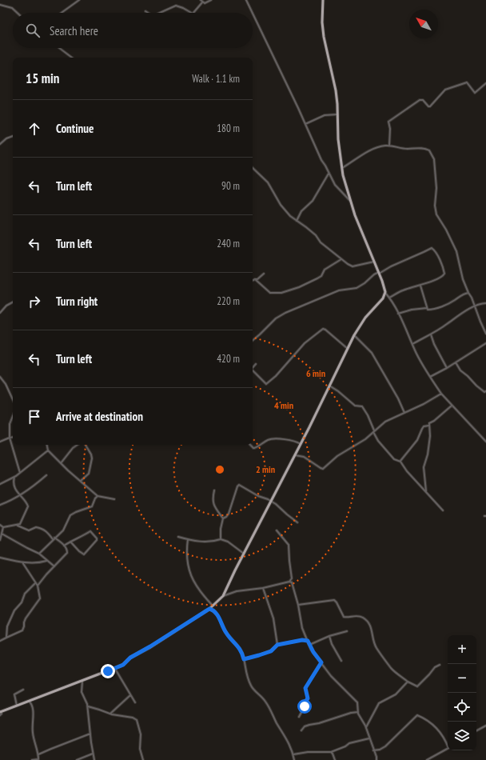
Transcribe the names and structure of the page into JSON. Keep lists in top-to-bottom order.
{
  "north": "top left",
  "page": {
    "search": "Search here",
    "heading": ["15 min", "Walk · 1.1 km"],
    "list": [
      ["Continue", "180 m"],
      ["Turn left", "90 m"],
      ["Turn left", "240 m"],
      ["Turn right", "220 m"],
      ["Turn left", "420 m"],
      "Arrive at destination"
    ],
    "map_buttons": ["+", "−"]
  },
  "rings": ["6 min", "4 min", "2 min"]
}
